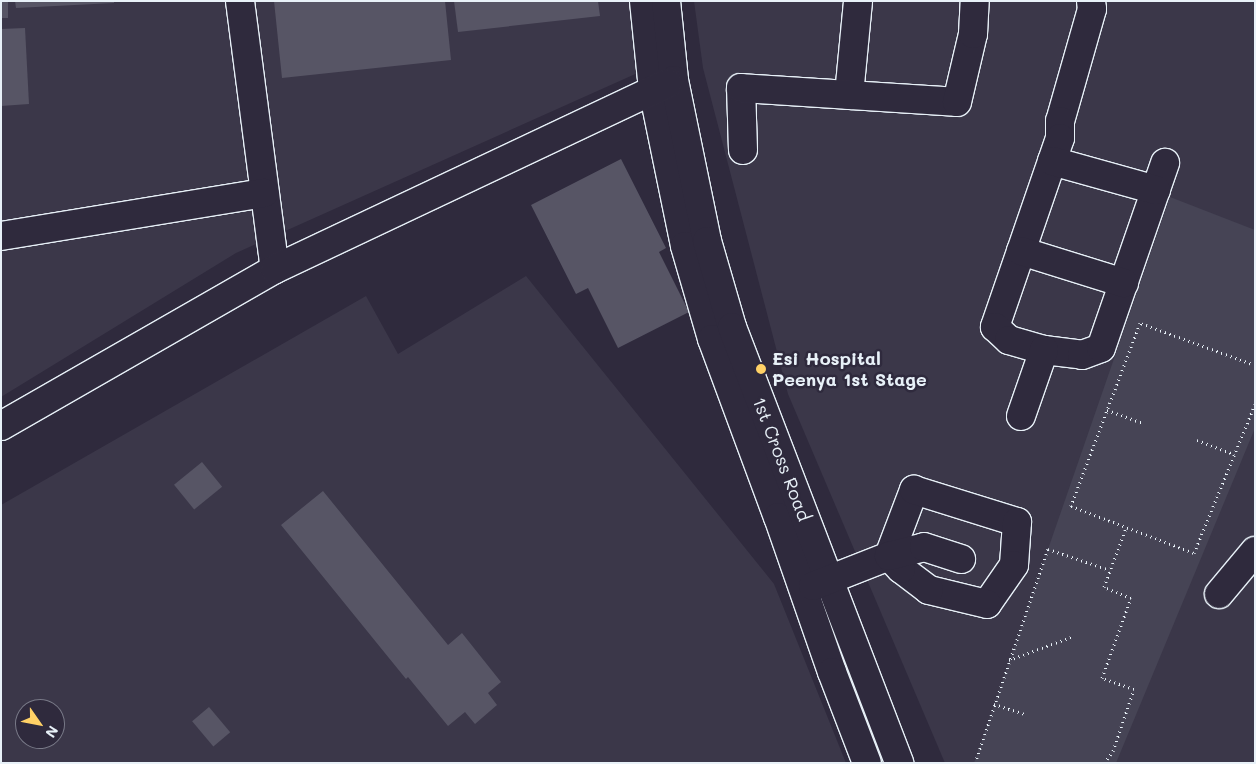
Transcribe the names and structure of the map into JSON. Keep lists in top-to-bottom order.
{
  "streets": {
    "street": ["1st Cross Road"]
  },
  "places": ["Esi Hospital Peenya 1st Stage"],
  "north": "bottom right"
}
